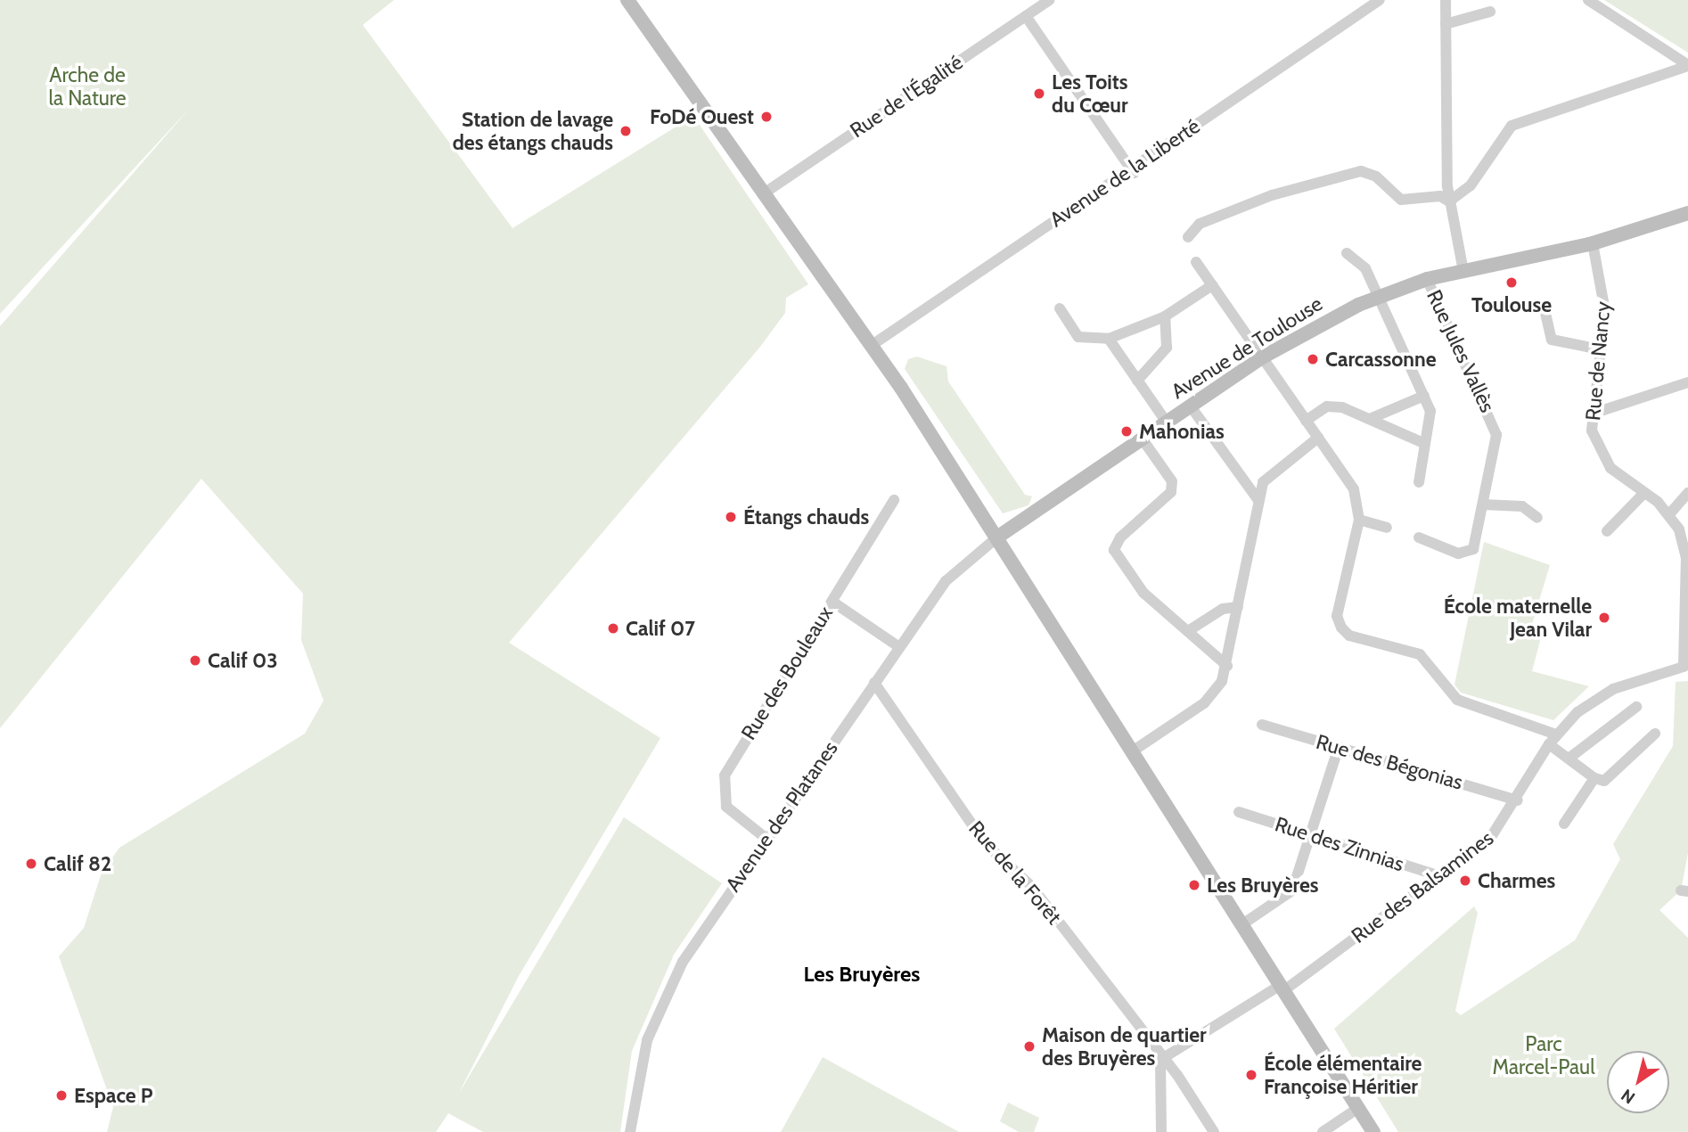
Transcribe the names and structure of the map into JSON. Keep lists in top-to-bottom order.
{
  "streets": {
    "main road": ["Avenue de Toulouse"],
    "street": [
      "Rue de l'Égalité",
      "Avenue de la Liberté",
      "Rue Jules Vallès",
      "Rue de Nancy",
      "Rue des Bouleaux",
      "Rue des Bégonias",
      "Avenue des Platanes",
      "Rue des Zinnias",
      "Rue de la Forêt",
      "Rue des Balsamines"
    ]
  },
  "crossings": [
    ["Avenue de Toulouse", "Rue Jules Vallès"],
    ["Avenue de Toulouse", "Rue de Nancy"],
    ["Avenue de Toulouse", "Avenue des Platanes"],
    ["Rue de Nancy", "Rue des Balsamines"],
    ["Rue des Bouleaux", "Avenue des Platanes"],
    ["Rue des Bégonias", "Rue des Balsamines"],
    ["Avenue des Platanes", "Rue de la Forêt"],
    ["Rue des Zinnias", "Rue des Balsamines"],
    ["Rue de la Forêt", "Rue des Balsamines"]
  ],
  "districts": ["Les Bruyères"],
  "parks": ["Arche de la Nature", "Parc Marcel-Paul"],
  "places": [
    "Les Toits du Cœur",
    "FoDé Ouest",
    "Station de lavage des étangs chauds",
    "Toulouse",
    "Carcassonne",
    "Mahonias",
    "Étangs chauds",
    "École maternelle Jean Vilar",
    "Calif 07",
    "Calif 03",
    "Calif 82",
    "Charmes",
    "Les Bruyères",
    "Maison de quartier des Bruyères",
    "École élémentaire Françoise Héritier",
    "Espace P"
  ],
  "north": "bottom left"
}
